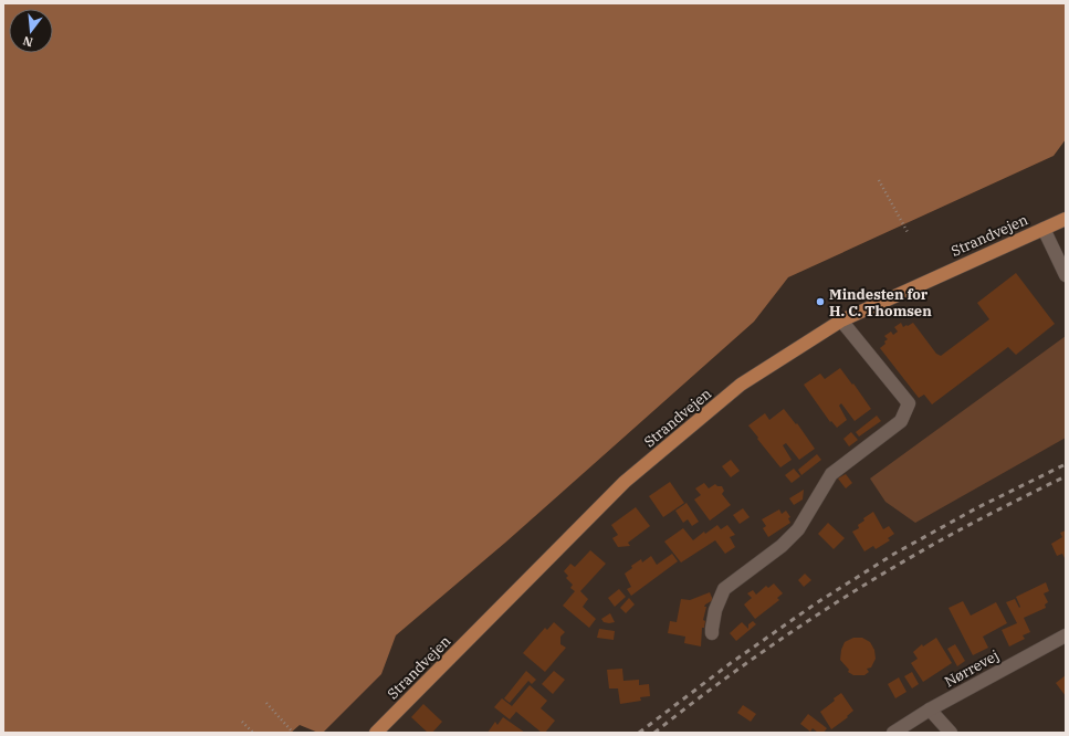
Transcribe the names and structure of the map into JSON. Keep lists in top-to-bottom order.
{
  "streets": {
    "main road": ["Strandvejen"],
    "street": ["Nørrevej"]
  },
  "places": ["Mindesten for H. C. Thomsen"],
  "north": "bottom"
}
